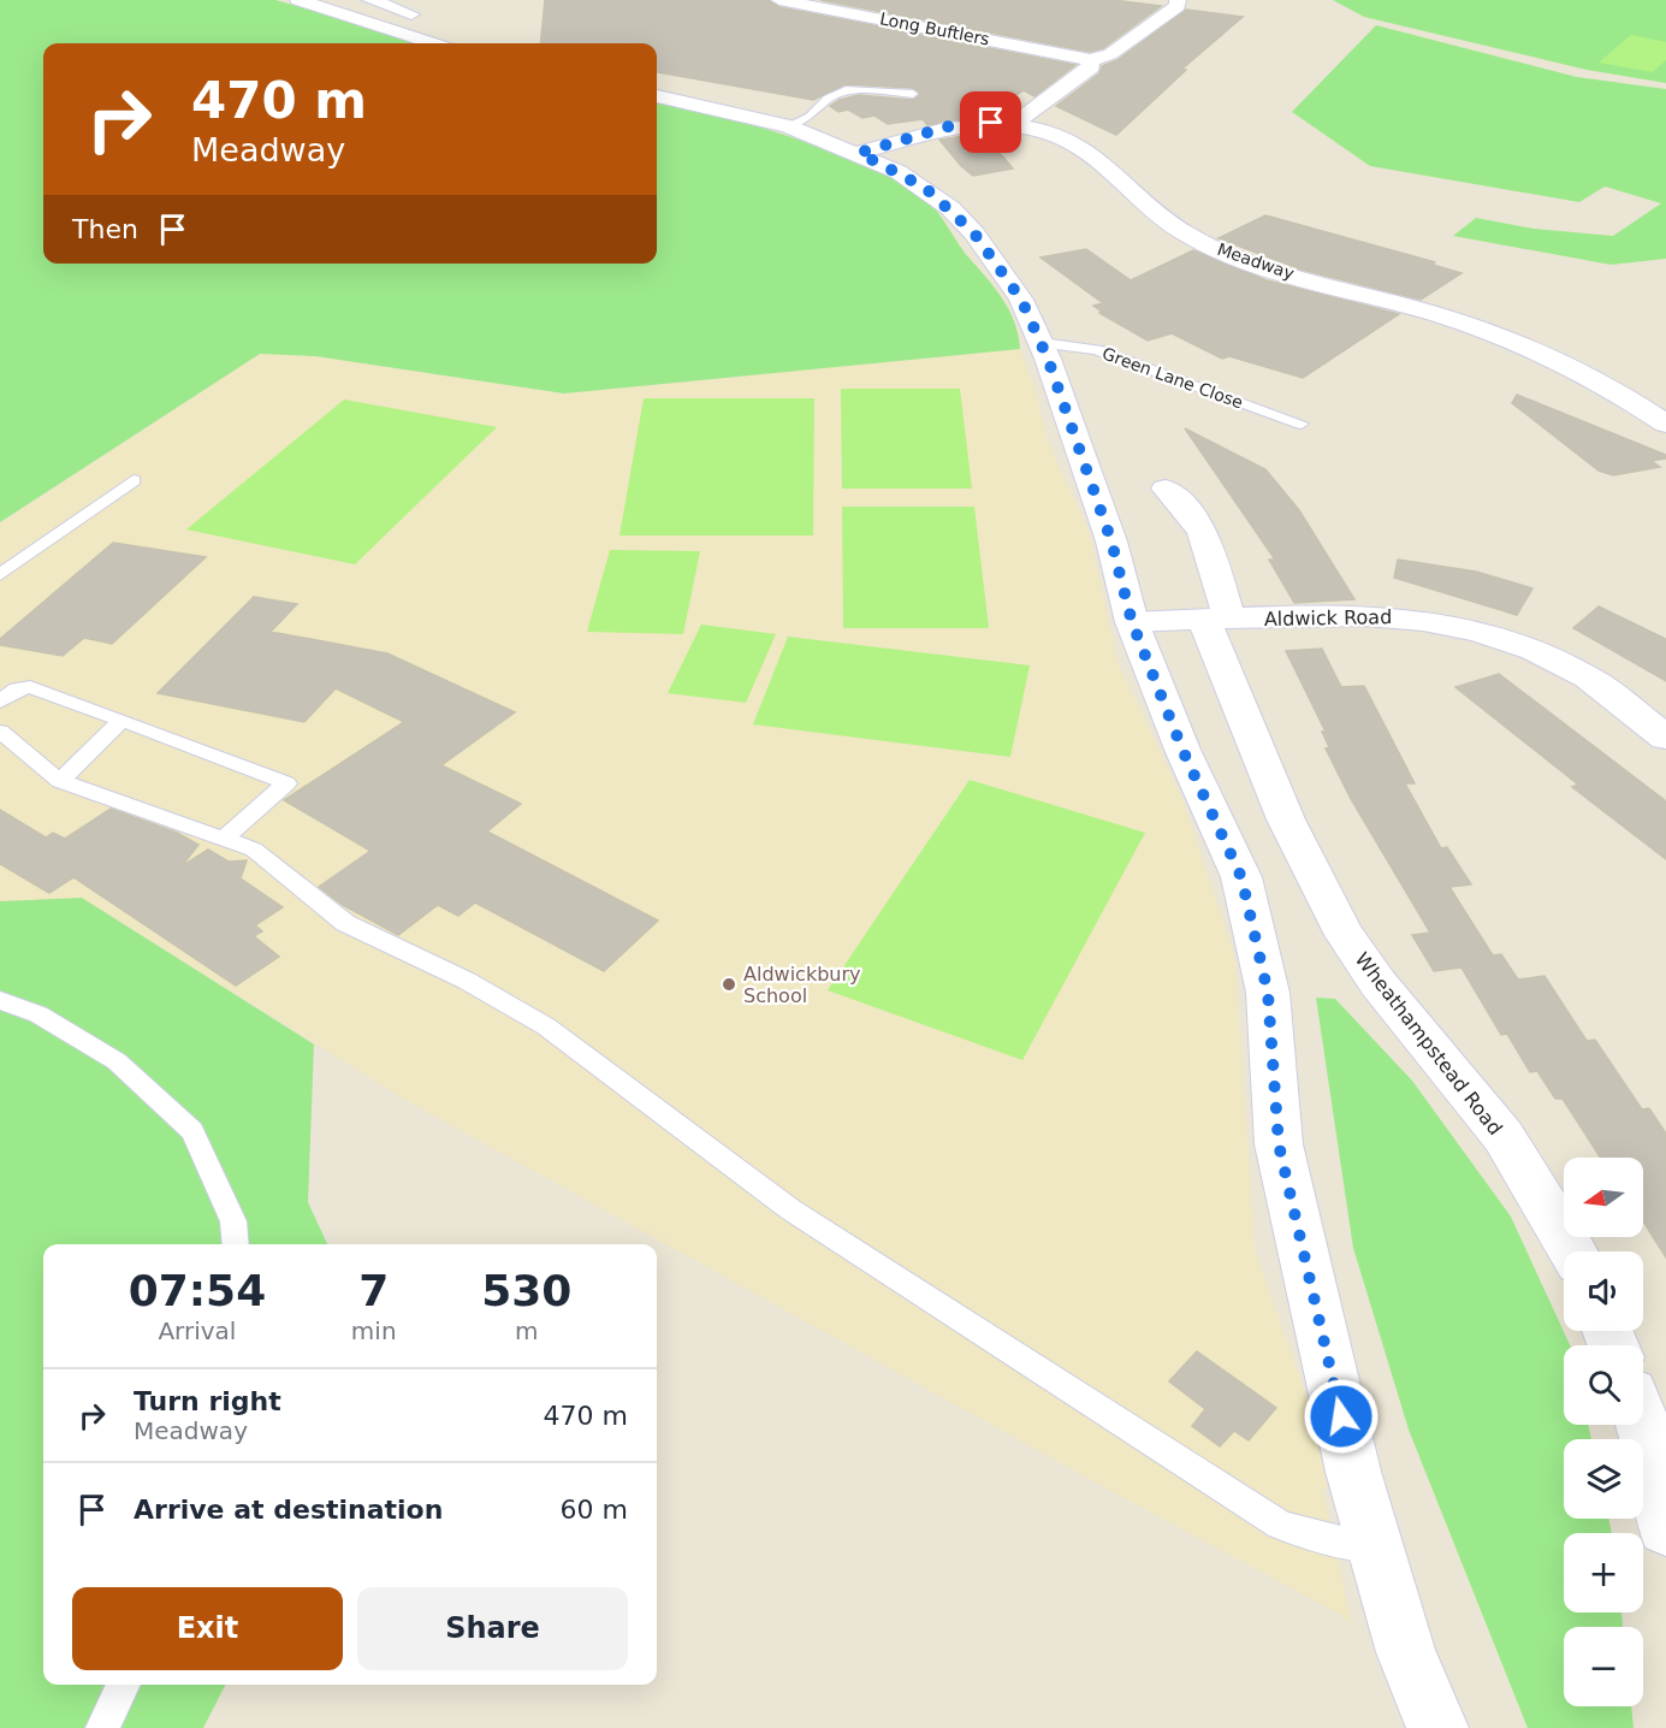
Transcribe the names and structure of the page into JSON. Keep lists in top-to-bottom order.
{
  "streets": {
    "street": [
      "Long Buftlers",
      "Meadway",
      "Aldwick Road",
      "Wheathampstead Road"
    ],
    "lane": ["Green Lane Close"]
  },
  "crossings": [
    ["Aldwick Road", "Wheathampstead Road"]
  ],
  "places": ["Aldwickbury School"],
  "north": "left",
  "page": {
    "turn": ["470 m", "Meadway"],
    "then": "Then",
    "map_buttons": ["+", "−"],
    "eta": [
      "07:54",
      "Arrival",
      "7",
      "min",
      "530",
      "m"
    ],
    "list": [
      {
        "name": "Turn right",
        "note": "Meadway",
        "value": "470 m"
      },
      {
        "name": "Arrive at destination",
        "value": "60 m"
      }
    ],
    "buttons": ["Exit", "Share"]
  }
}
